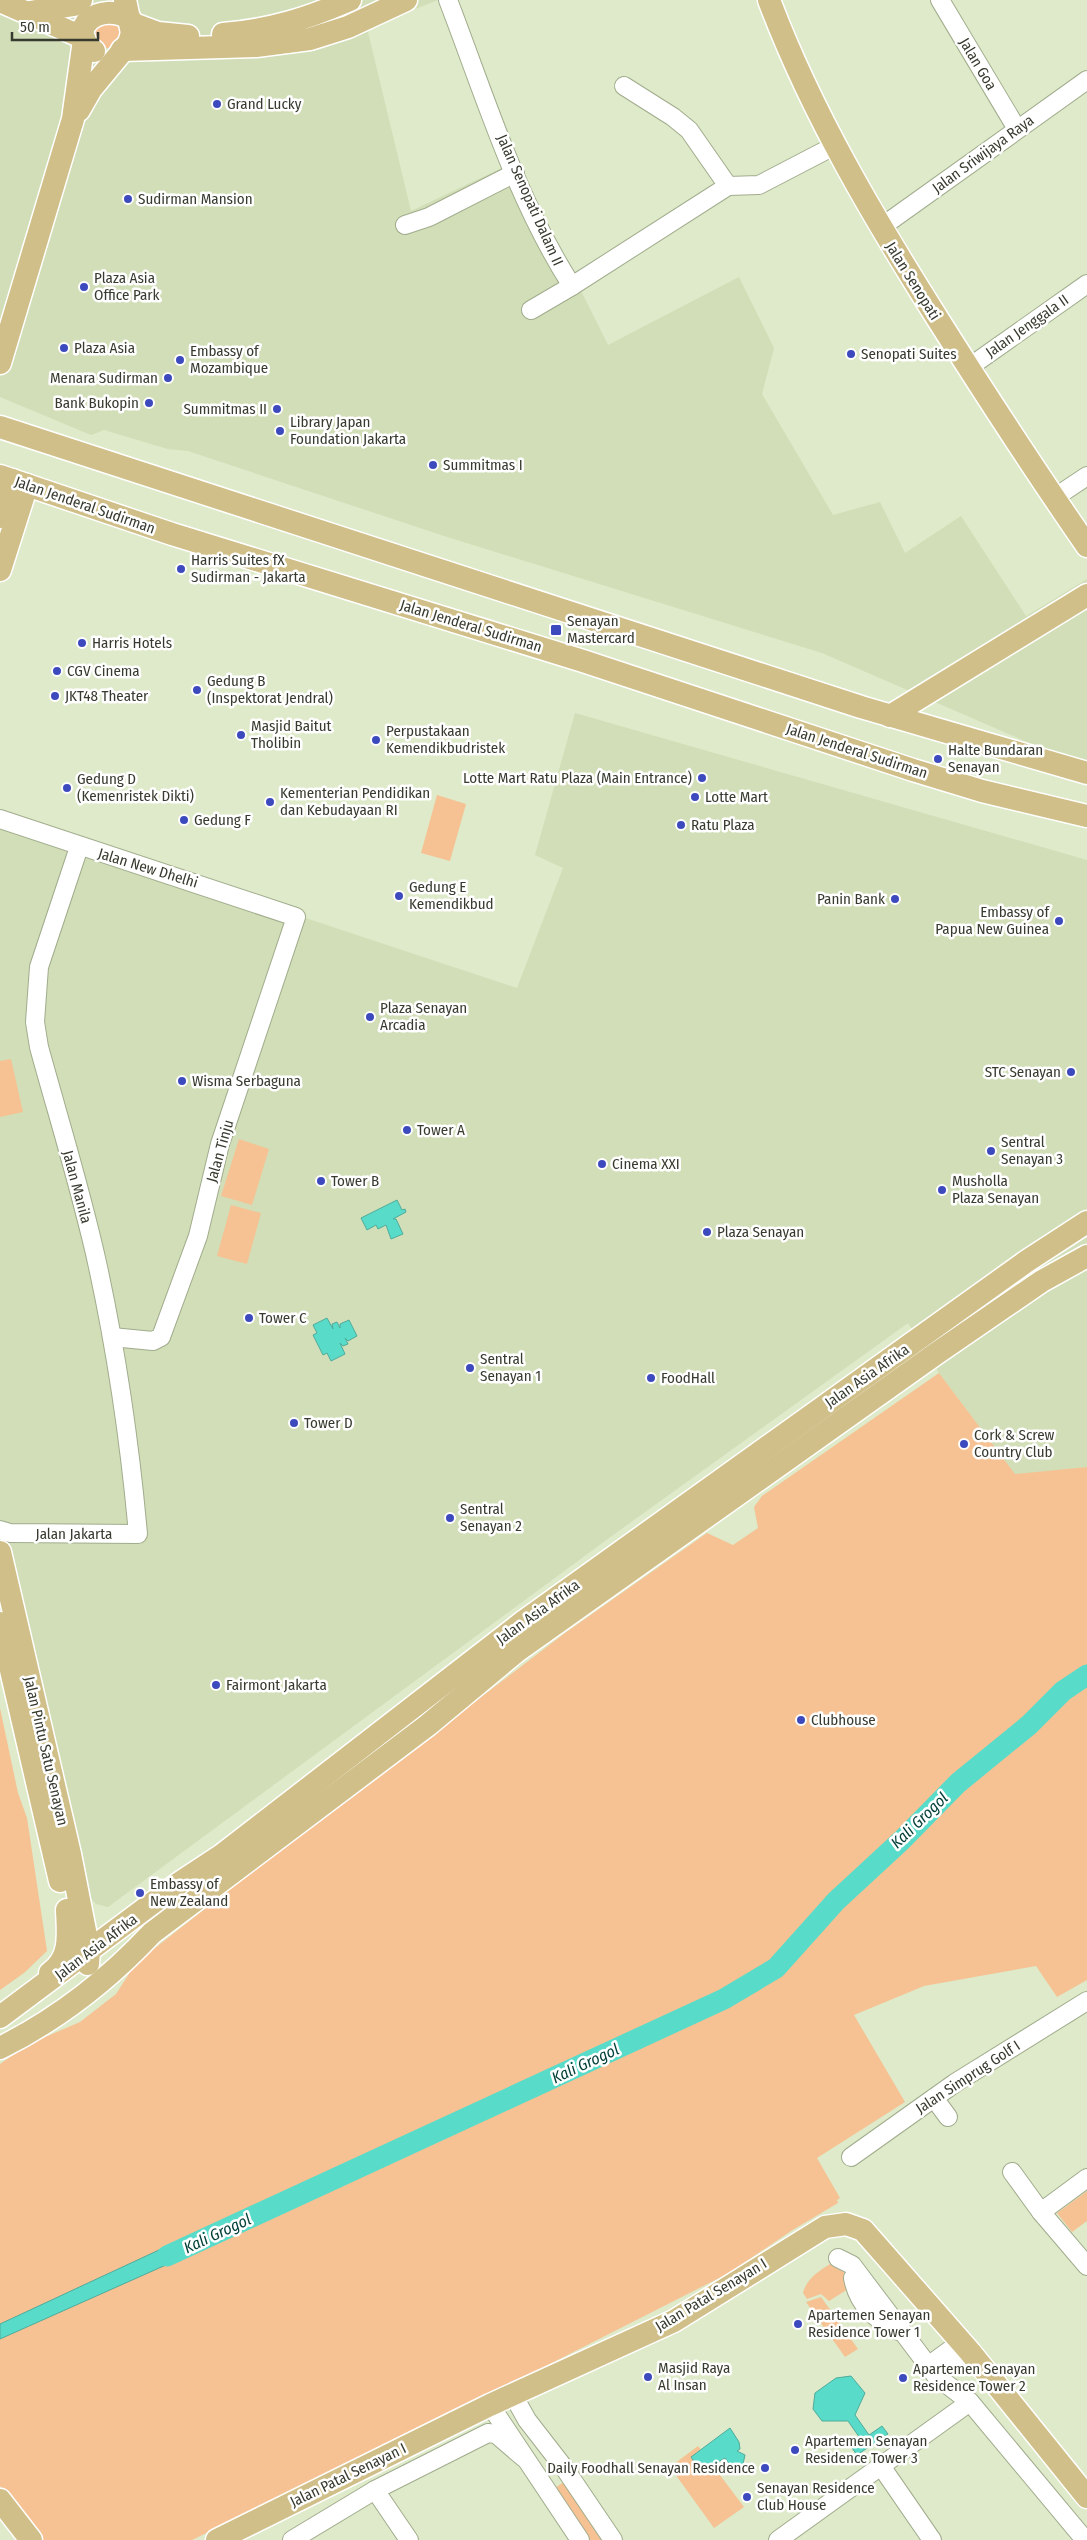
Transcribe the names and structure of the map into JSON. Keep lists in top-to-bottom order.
{
  "streets": {
    "main road": [
      "Jalan Senopati",
      "Jalan Jenderal Sudirman",
      "Jalan Asia Afrika",
      "Jalan Pintu Satu Senayan",
      "Jalan Patal Senayan I"
    ],
    "street": [
      "Jalan Goa",
      "Jalan Sriwijaya Raya",
      "Jalan Senopati Dalam II",
      "Jalan Jenggala II",
      "Jalan New Dhelhi",
      "Jalan Tinju",
      "Jalan Manila",
      "Jalan Jakarta",
      "Jalan Simprug Golf I"
    ]
  },
  "crossings": [
    ["Jalan Goa", "Jalan Sriwijaya Raya"],
    ["Jalan Sriwijaya Raya", "Jalan Senopati"],
    ["Jalan Senopati", "Jalan Jenggala II"],
    ["Jalan New Dhelhi", "Jalan Tinju"],
    ["Jalan New Dhelhi", "Jalan Manila"],
    ["Jalan Tinju", "Jalan Manila"],
    ["Jalan Manila", "Jalan Jakarta"],
    ["Jalan Asia Afrika", "Jalan Pintu Satu Senayan"],
    ["Jalan Jakarta", "Jalan Pintu Satu Senayan"]
  ],
  "water": ["Kali Grogol"],
  "places": {
    "other": [
      "Grand Lucky",
      "Sudirman Mansion",
      "Plaza Asia Office Park",
      "Plaza Asia",
      "Senopati Suites",
      "Embassy of Mozambique",
      "Menara Sudirman",
      "Bank Bukopin",
      "Summitmas II",
      "Library Japan Foundation Jakarta",
      "Summitmas I",
      "Harris Suites fX Sudirman - Jakarta",
      "Harris Hotels",
      "CGV Cinema",
      "Gedung B (Inspektorat Jendral)",
      "JKT48 Theater",
      "Masjid Baitut Tholibin",
      "Perpustakaan Kemendikbudristek",
      "Halte Bundaran Senayan",
      "Lotte Mart Ratu Plaza (Main Entrance)",
      "Gedung D (Kemenristek Dikti)",
      "Lotte Mart",
      "Kementerian Pendidikan dan Kebudayaan RI",
      "Gedung F",
      "Ratu Plaza",
      "Gedung E Kemendikbud",
      "Panin Bank",
      "Embassy of Papua New Guinea",
      "Plaza Senayan Arcadia",
      "STC Senayan",
      "Wisma Serbaguna",
      "Tower A",
      "Sentral Senayan 3",
      "Cinema XXI",
      "Tower B",
      "Musholla Plaza Senayan",
      "Plaza Senayan",
      "Tower C",
      "Sentral Senayan 1",
      "FoodHall",
      "Tower D",
      "Cork & Screw Country Club",
      "Sentral Senayan 2",
      "Fairmont Jakarta",
      "Clubhouse",
      "Embassy of New Zealand",
      "Apartemen Senayan Residence Tower 1",
      "Masjid Raya Al Insan",
      "Apartemen Senayan Residence Tower 2",
      "Apartemen Senayan Residence Tower 3",
      "Daily Foodhall Senayan Residence",
      "Senayan Residence Club House"
    ],
    "transit": ["Senayan Mastercard"]
  },
  "scale_bar": "50 m"
}
